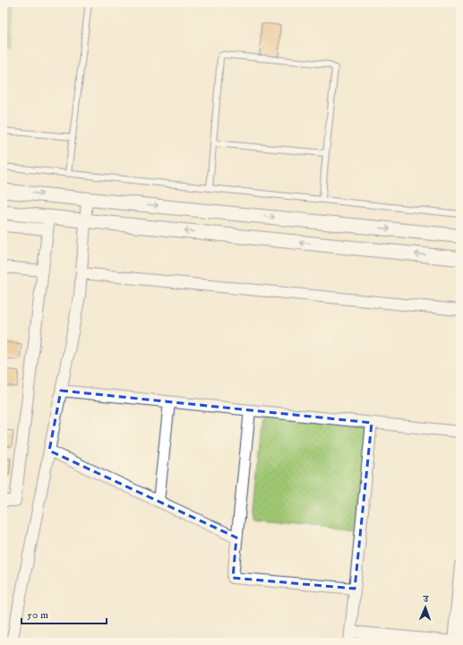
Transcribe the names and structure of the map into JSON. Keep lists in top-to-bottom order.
{
  "scale_bar": "50 m",
  "north": "top"
}
